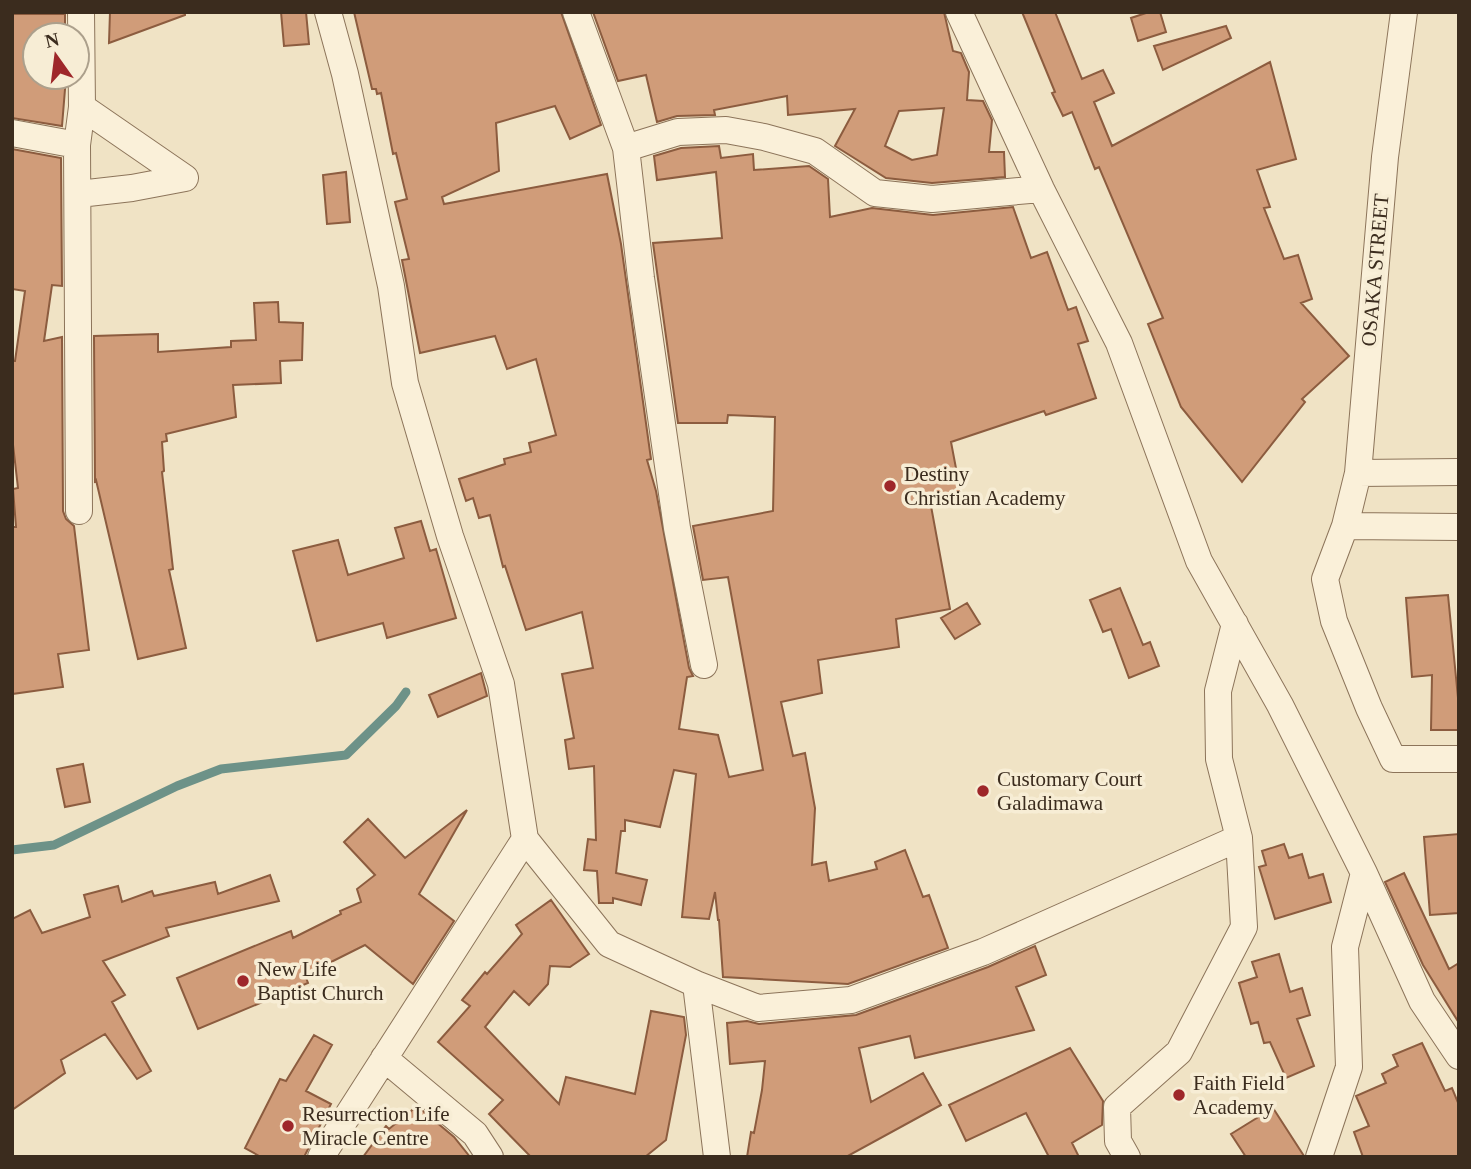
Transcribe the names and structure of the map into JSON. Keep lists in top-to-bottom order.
{
  "streets": {
    "street": ["OSAKA STREET"]
  },
  "places": [
    "Destiny Christian Academy",
    "Customary Court Galadimawa",
    "New Life Baptist Church",
    "Faith Field Academy",
    "Resurrection Life Miracle Centre"
  ],
  "north": "top"
}
